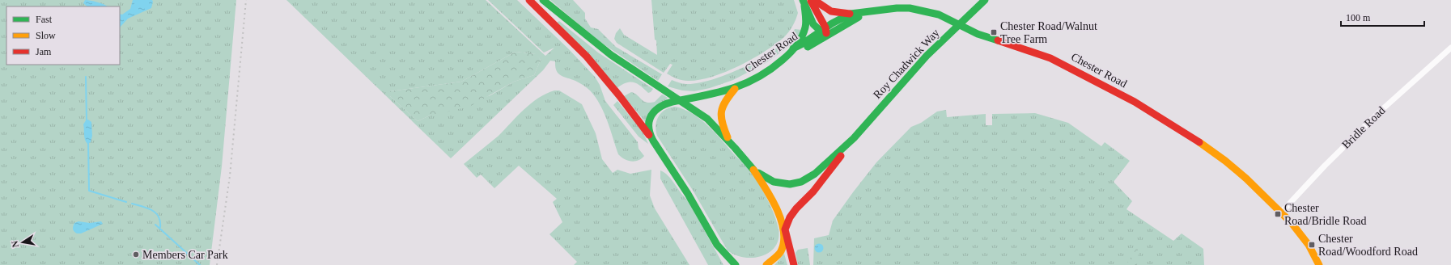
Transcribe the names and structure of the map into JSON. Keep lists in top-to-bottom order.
{
  "streets": {
    "main road": ["Chester Road", "Roy Chadwick Way"],
    "street": ["Bridle Road"]
  },
  "crossings": [
    ["Chester Road", "Bridle Road"]
  ],
  "places": {
    "transit": ["Chester Road/Walnut Tree Farm", "Chester Road/Bridle Road", "Chester Road/Woodford Road"],
    "other": ["Members Car Park"]
  },
  "legend": ["Fast", "Slow", "Jam"],
  "scale_bar": "100 m",
  "north": "left"
}
